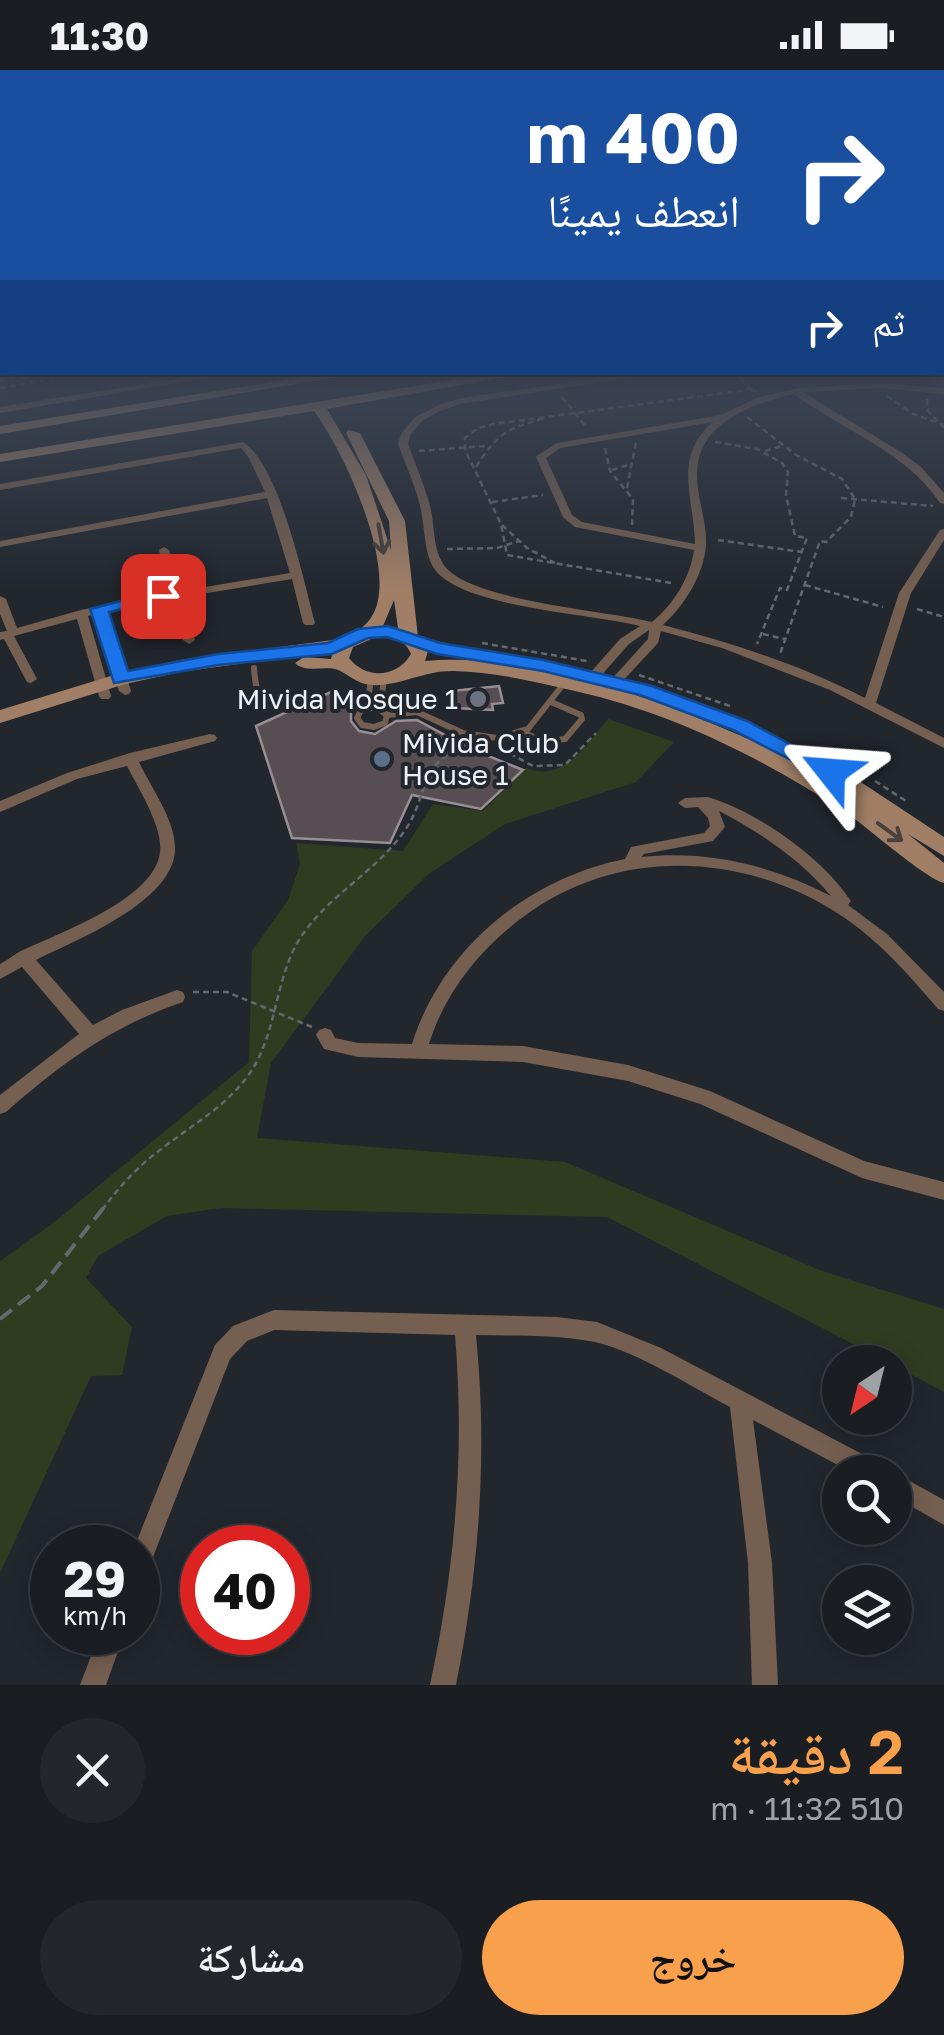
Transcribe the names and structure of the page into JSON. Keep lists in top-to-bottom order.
{
  "places": ["Mivida Mosque 1", "Mivida Club House 1"],
  "north": "bottom left",
  "page": {
    "status": "11:30",
    "turn": ["400 m", "انعطف يمينًا"],
    "then": "ثم",
    "speed": "29 km/h",
    "limit": "40",
    "heading": ["2 دقيقة", "510 m · 11:32"],
    "buttons": ["خروج", "مشاركة"]
  }
}
